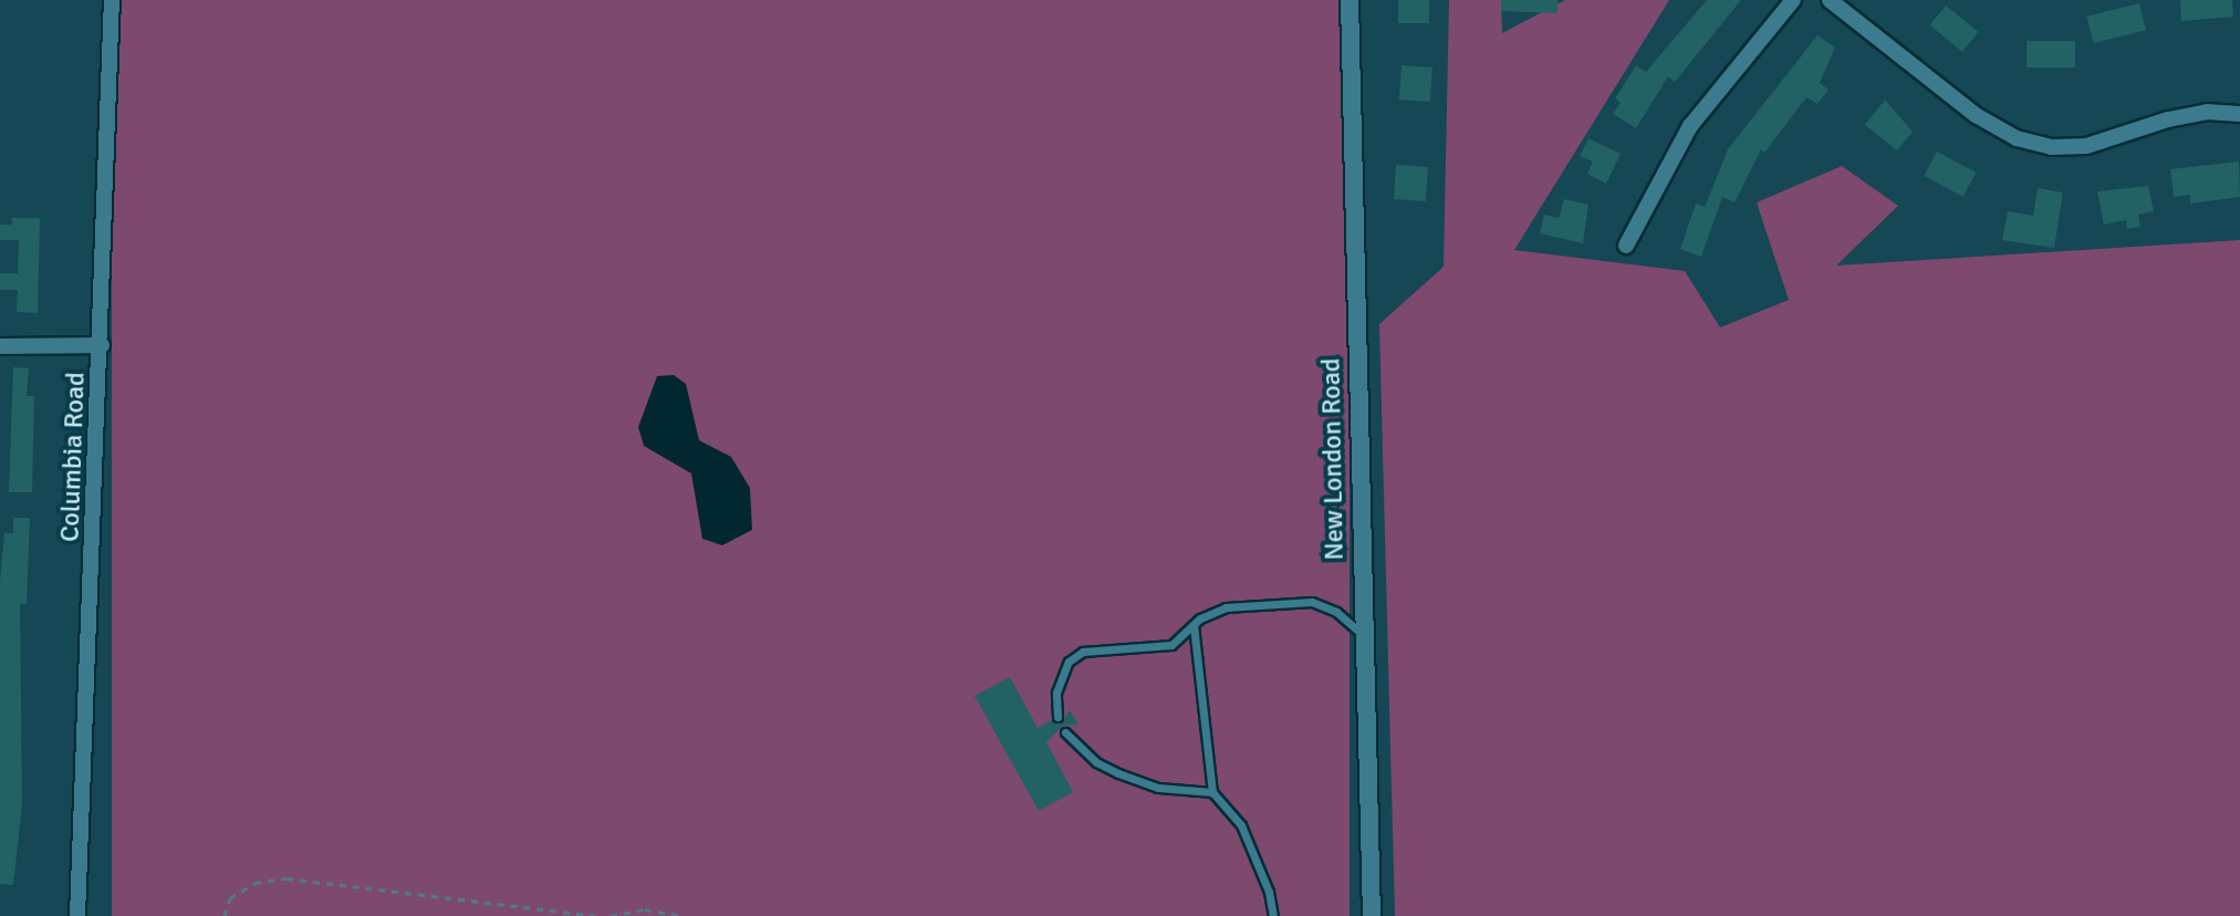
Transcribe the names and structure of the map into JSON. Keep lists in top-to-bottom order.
{
  "streets": {
    "street": ["Columbia Road", "New London Road"]
  }
}
